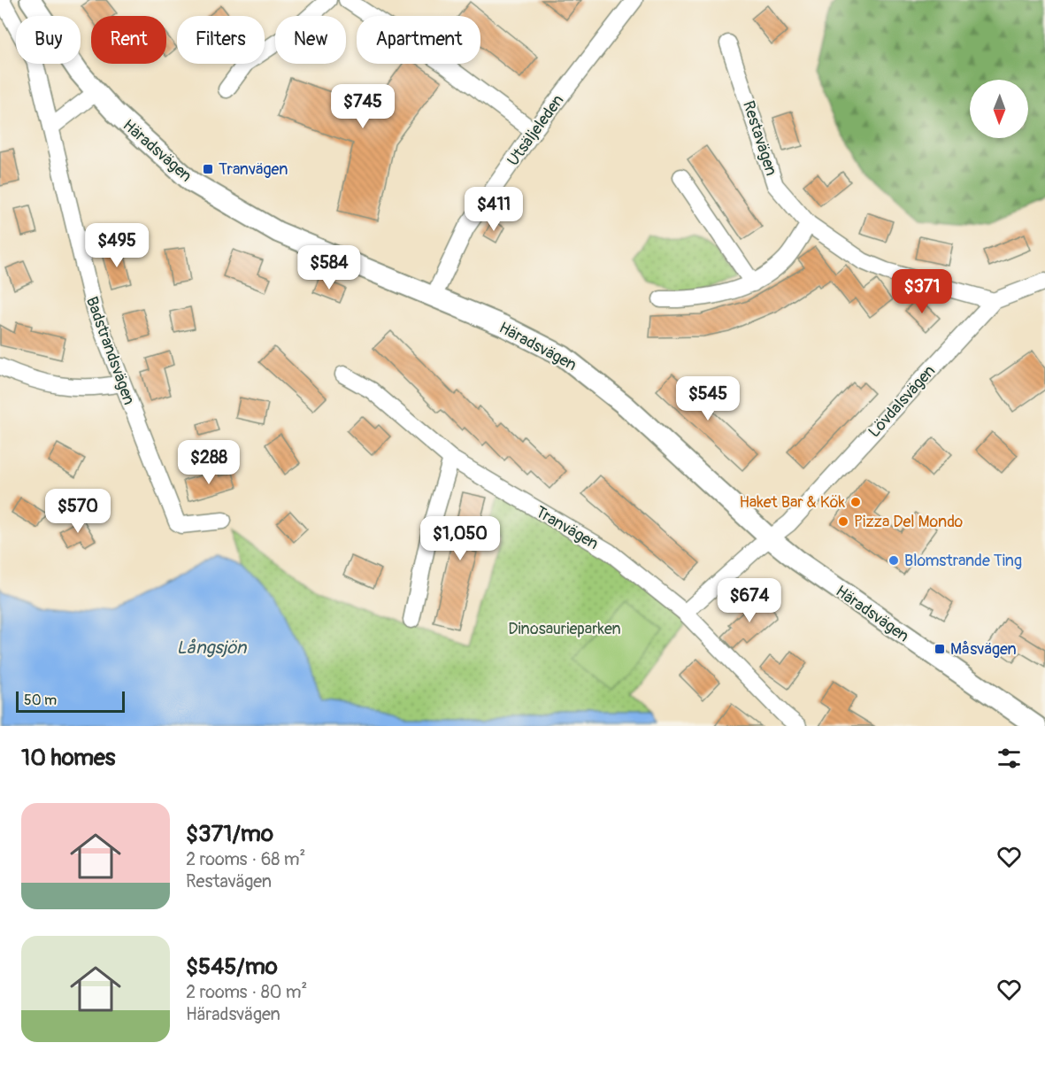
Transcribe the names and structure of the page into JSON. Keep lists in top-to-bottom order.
{
  "streets": {
    "street": [
      "Utsäljeleden",
      "Restavägen",
      "Häradsvägen",
      "Badstrandsvägen",
      "Lövdalsvägen",
      "Tranvägen"
    ]
  },
  "crossings": [
    ["Utsäljeleden", "Häradsvägen"],
    ["Restavägen", "Lövdalsvägen"],
    ["Häradsvägen", "Lövdalsvägen"]
  ],
  "water": ["Långsjön"],
  "parks": ["Dinosaurieparken"],
  "places": {
    "transit": ["Tranvägen", "Måsvägen"],
    "other": ["Haket Bar & Kök", "Pizza Del Mondo", "Blomstrande Ting"]
  },
  "scale_bar": "50 m",
  "north": "bottom",
  "page": {
    "chip": [
      "Buy",
      "Rent",
      "Filters",
      "New",
      "Apartment"
    ],
    "price": [
      "$745",
      "$411",
      "$495",
      "$584",
      "$371",
      "$545",
      "$288",
      "$570",
      "$1,050",
      "$674"
    ],
    "scale": "50 m",
    "heading": "10 homes",
    "list": [
      {
        "name": "$371/mo",
        "note": "2 rooms · 68 m² · Restavägen"
      },
      {
        "name": "$545/mo",
        "note": "2 rooms · 80 m² · Häradsvägen"
      }
    ]
  }
}
